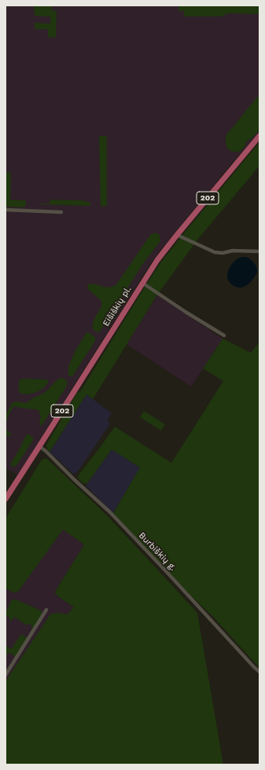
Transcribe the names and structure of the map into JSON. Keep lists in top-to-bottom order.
{
  "streets": {
    "main road": ["202", "Eišiškių pl."],
    "street": ["Burbiškių g."]
  },
  "crossings": [
    ["Eišiškių pl.", "Burbiškių g."]
  ]
}
